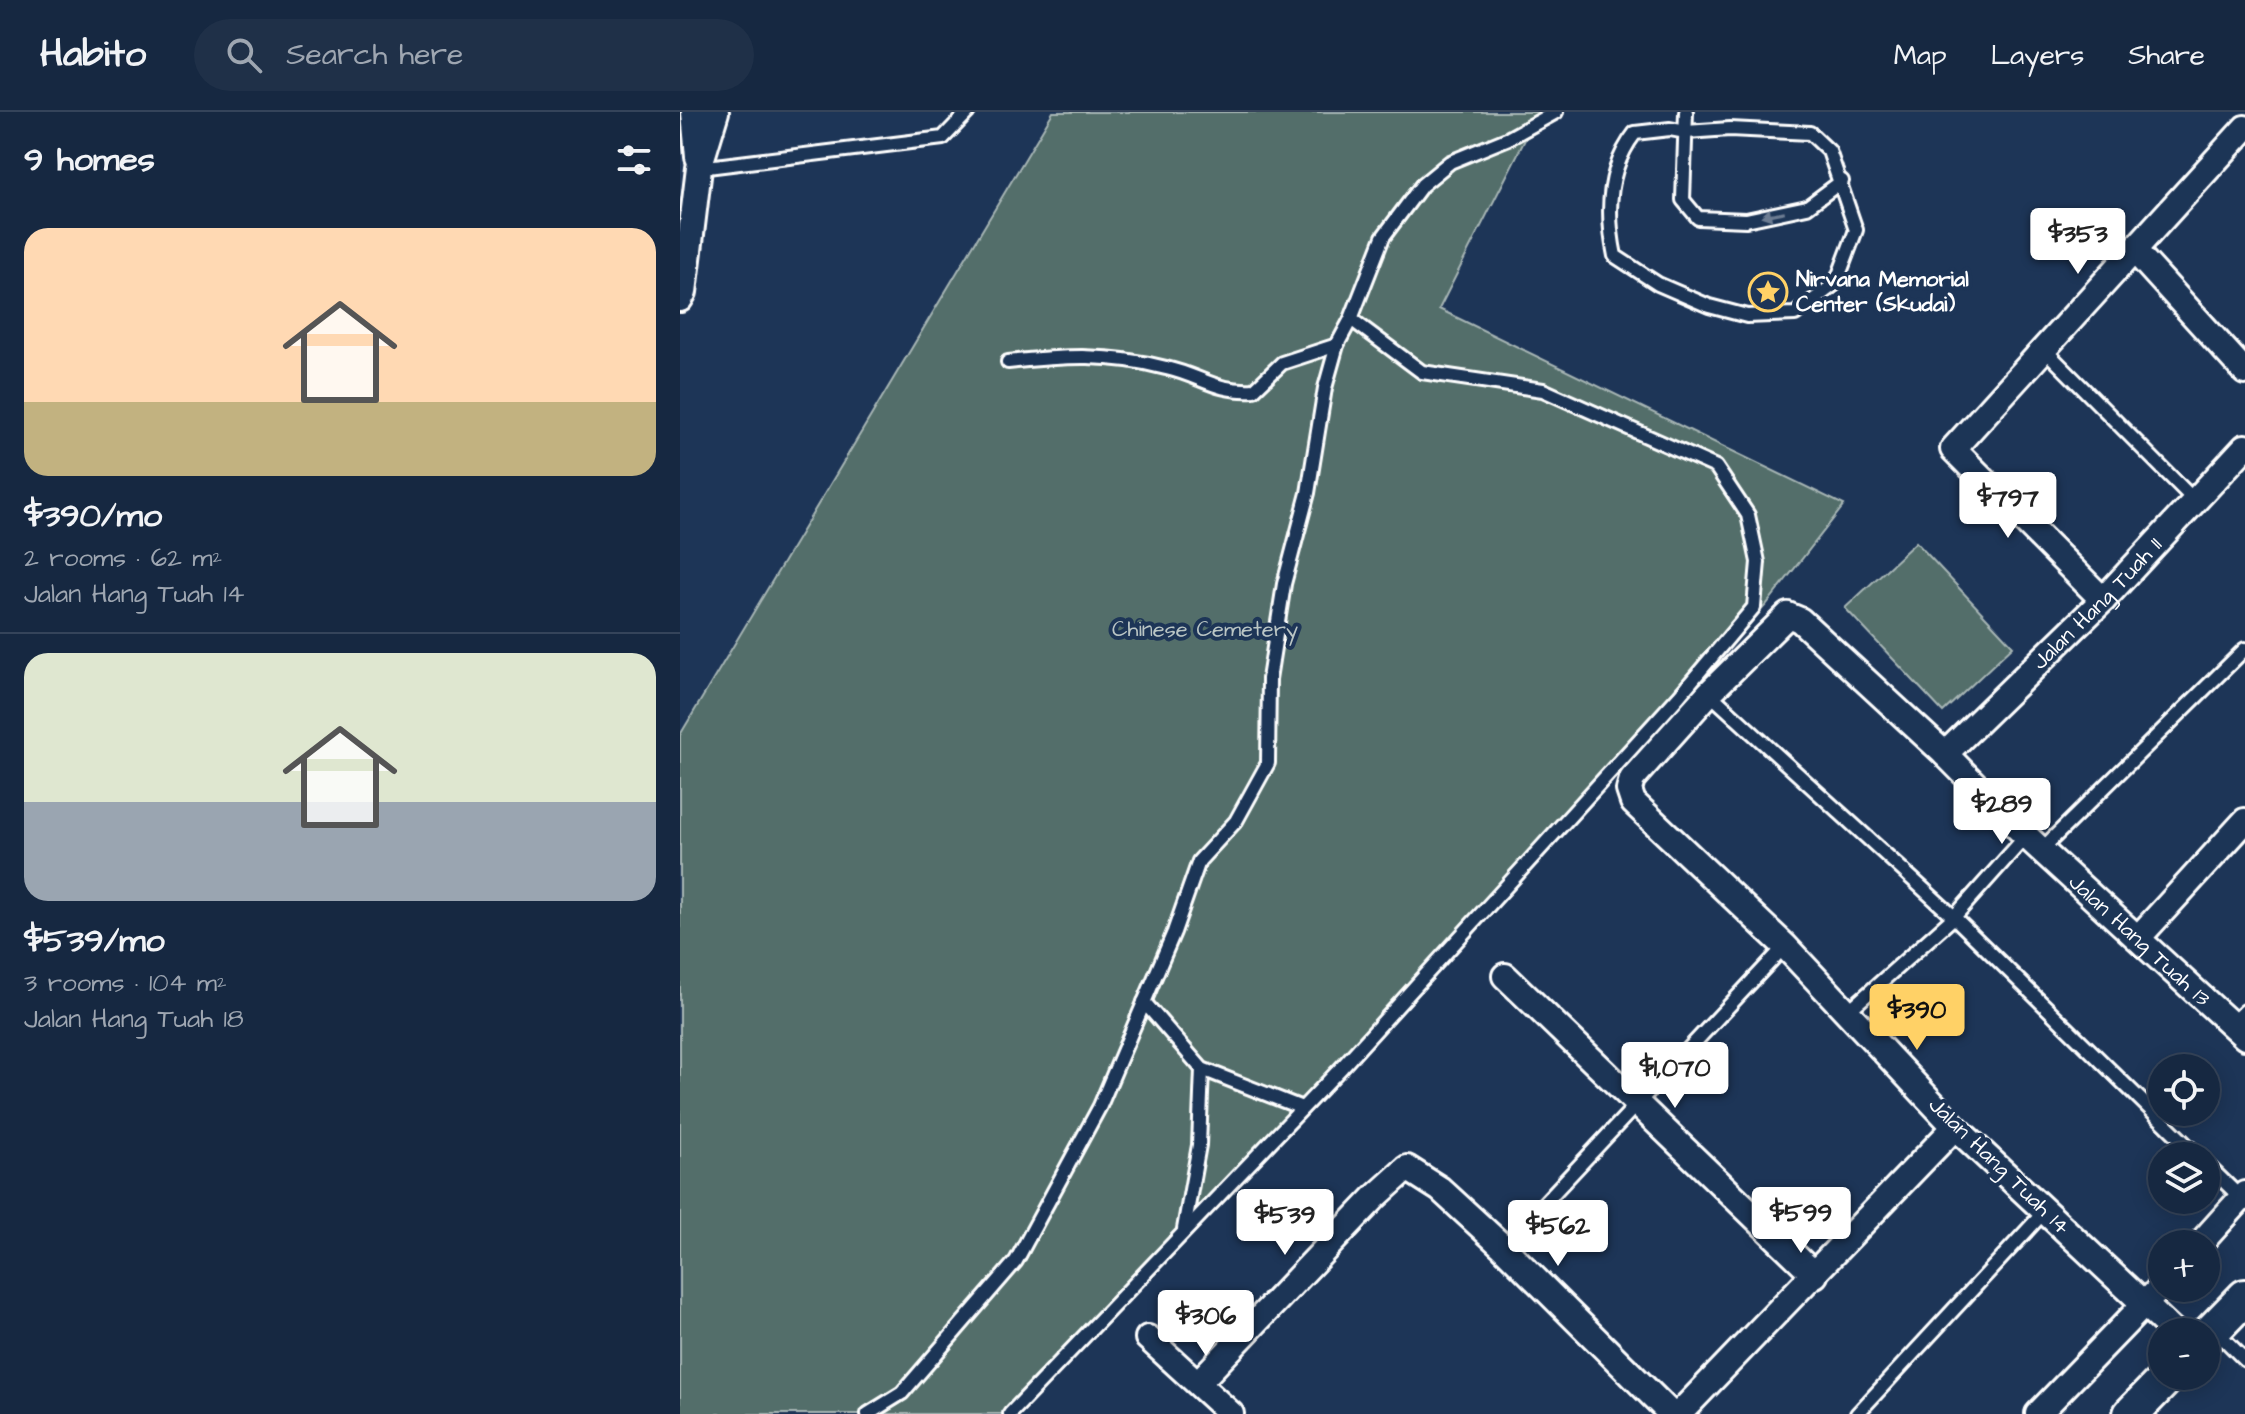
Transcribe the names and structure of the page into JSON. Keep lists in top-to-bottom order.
{
  "streets": {
    "street": ["Jalan Hang Tuah 11", "Jalan Hang Tuah 13", "Jalan Hang Tuah 14"]
  },
  "crossings": [
    ["Jalan Hang Tuah 11", "Jalan Hang Tuah 13"],
    ["Jalan Hang Tuah 13", "Jalan Hang Tuah 14"]
  ],
  "parks": ["Chinese Cemetery"],
  "places": {
    "place": ["Nirvana Memorial Center (Skudai)"]
  },
  "page": {
    "header": "Habito",
    "search": "Search here",
    "nav": ["Map", "Layers", "Share"],
    "heading": "9 homes",
    "list": [
      {
        "name": "$390/mo",
        "note": "2 rooms · 62 m² · Jalan Hang Tuah 14"
      },
      {
        "name": "$539/mo",
        "note": "3 rooms · 104 m² · Jalan Hang Tuah 18"
      }
    ],
    "price": [
      "$353",
      "$797",
      "$289",
      "$390",
      "$1,070",
      "$599",
      "$539",
      "$562",
      "$306"
    ],
    "map_buttons": ["+", "−"]
  }
}
